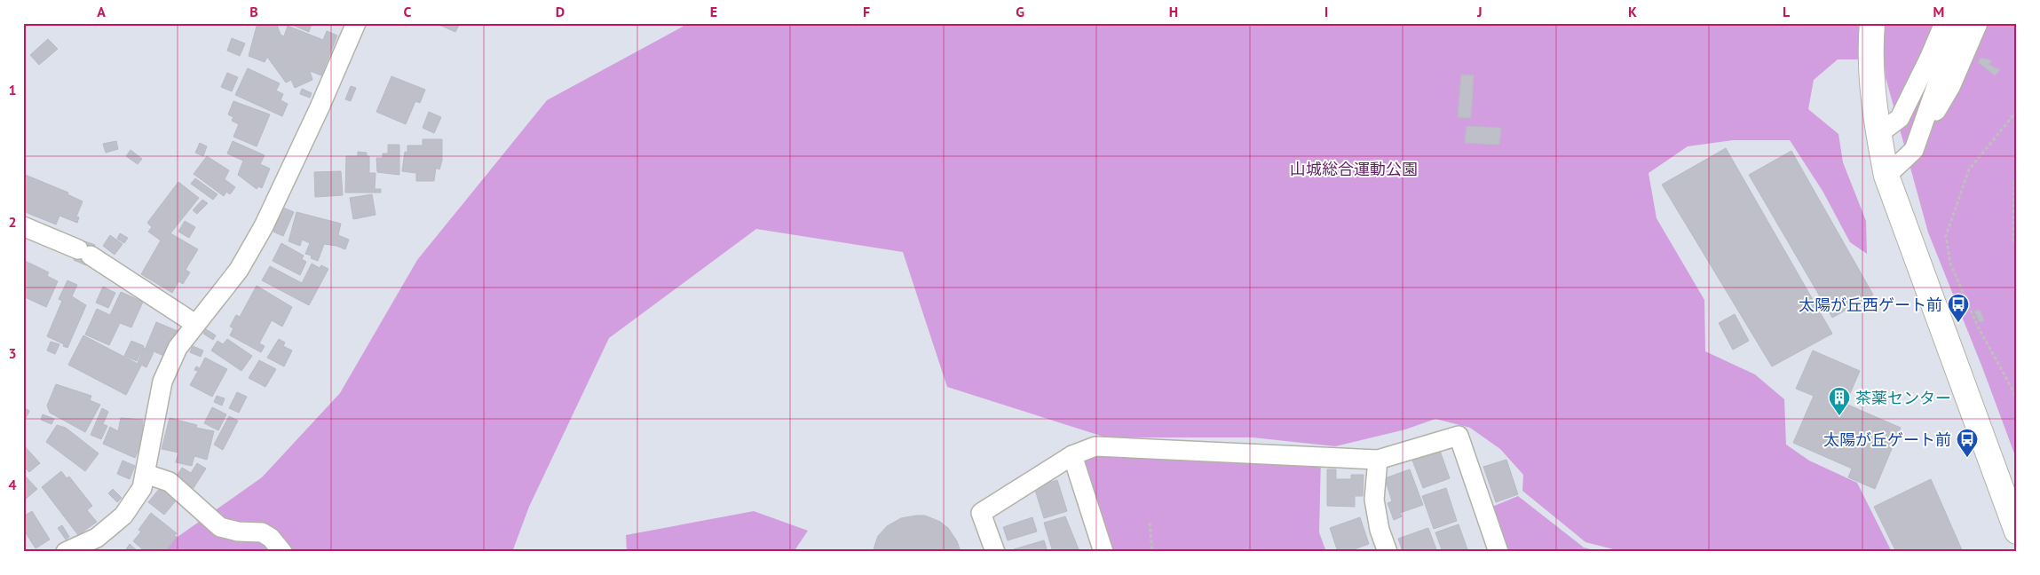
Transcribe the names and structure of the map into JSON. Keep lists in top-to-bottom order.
{
  "parks": ["山城総合運動公園"],
  "places": {
    "bus stop": ["太陽が丘西ゲート前", "太陽が丘ゲート前"],
    "building": ["茶薬センター"]
  },
  "grid": {
    "columns": [
      "A",
      "B",
      "C",
      "D",
      "E",
      "F",
      "G",
      "H",
      "I",
      "J",
      "K",
      "L",
      "M"
    ],
    "rows": [
      "1",
      "2",
      "3",
      "4"
    ]
  }
}
